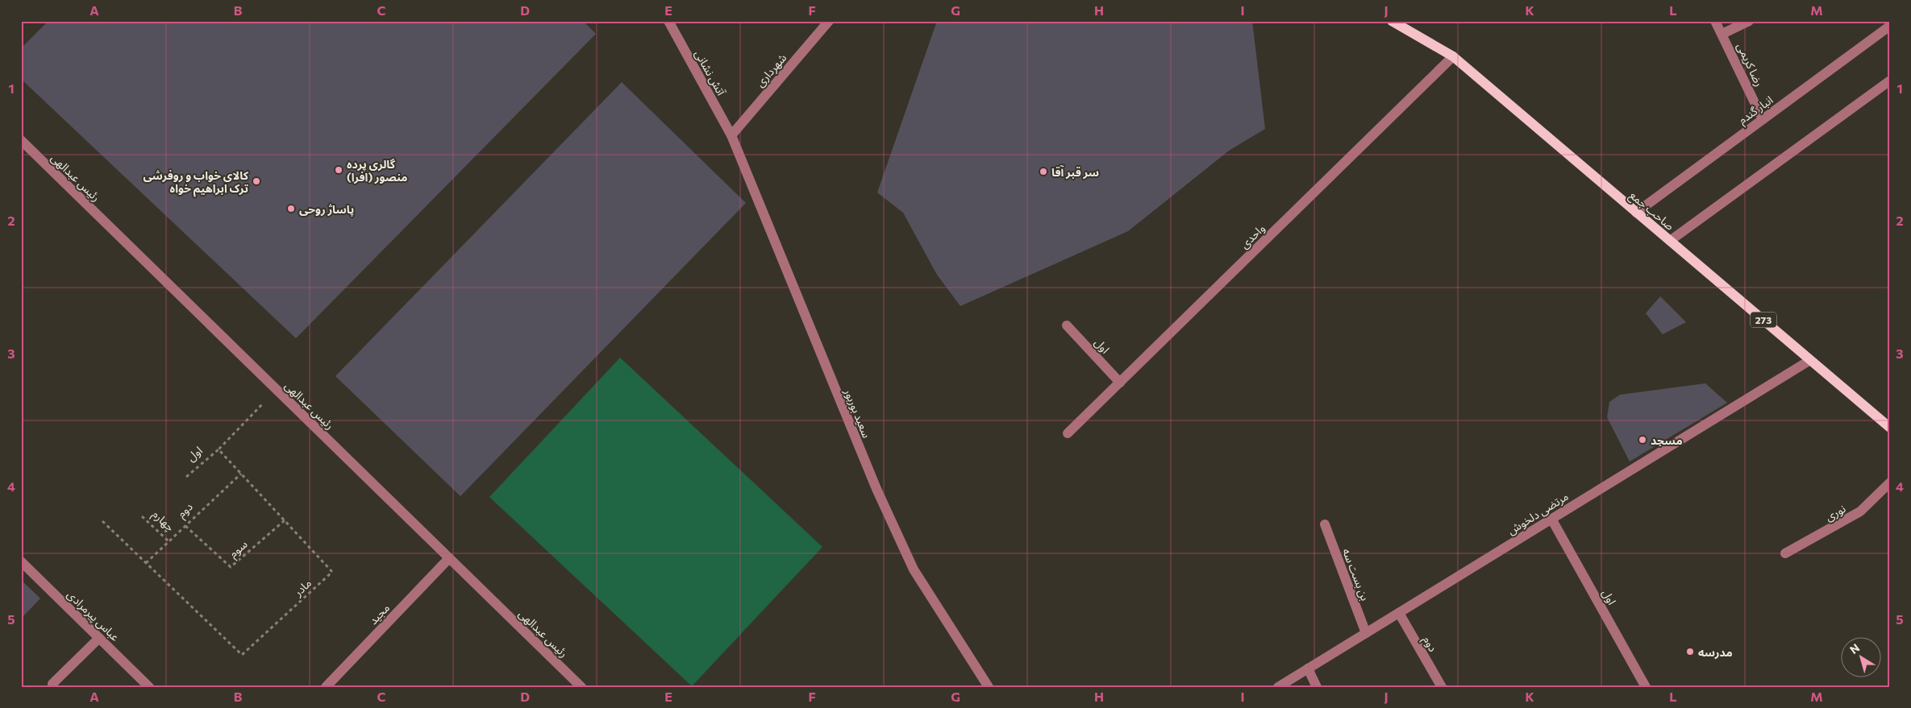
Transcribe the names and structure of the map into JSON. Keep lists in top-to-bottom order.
{
  "streets": {
    "main road": ["صاحب جمع", "273"],
    "street": [
      "رضا کریمی",
      "شهرداری",
      "آتش نشانی",
      "انبار گندم",
      "رئیس عبدالهی",
      "واحدی",
      "اول",
      "سعید بوربور",
      "دوم",
      "نوری",
      "مرتضی دلخوش",
      "بن بست سه",
      "مجید",
      "عباس پیرمرادی"
    ],
    "path": ["چهارم", "سوم", "مادر"]
  },
  "crossings": [
    ["رضا کریمی", "انبار گندم"],
    ["شهرداری", "آتش نشانی"],
    ["شهرداری", "سعید بوربور"],
    ["آتش نشانی", "سعید بوربور"],
    ["انبار گندم", "صاحب جمع"],
    ["رئیس عبدالهی", "مجید"],
    ["صاحب جمع", "واحدی"],
    ["صاحب جمع", "مرتضی دلخوش"],
    ["واحدی", "اول"],
    ["اول", "مرتضی دلخوش"],
    ["اول", "مادر"],
    ["دوم", "مرتضی دلخوش"],
    ["دوم", "چهارم"],
    ["دوم", "سوم"],
    ["دوم", "مادر"],
    ["مرتضی دلخوش", "بن بست سه"],
    ["سوم", "مادر"]
  ],
  "places": [
    "گالری پرده منصور (افرا)",
    "سر قبر آقا",
    "کالای خواب و روفرشی ترک ابراهیم خواه",
    "پاساژ روحی",
    "مسجد",
    "مدرسه"
  ],
  "north": "top left",
  "grid": {
    "columns": [
      "A",
      "B",
      "C",
      "D",
      "E",
      "F",
      "G",
      "H",
      "I",
      "J",
      "K",
      "L",
      "M"
    ],
    "rows": [
      "1",
      "2",
      "3",
      "4",
      "5"
    ]
  }
}
